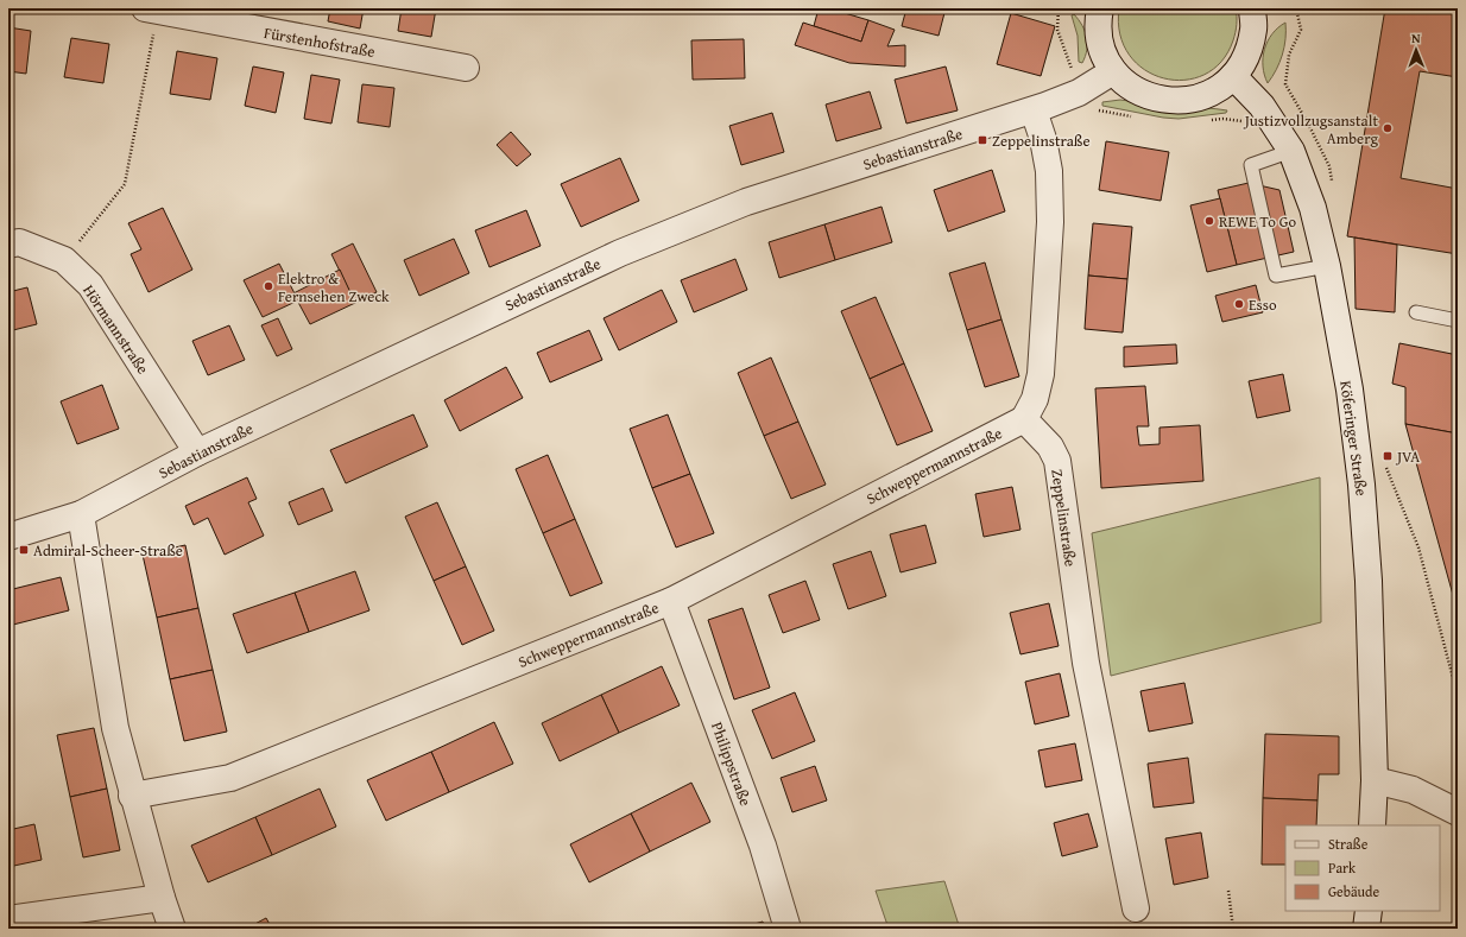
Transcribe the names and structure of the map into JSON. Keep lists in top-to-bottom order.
{
  "streets": {
    "street": [
      "Fürstenhofstraße",
      "Sebastianstraße",
      "Hörmannstraße",
      "Köferinger Straße",
      "Schweppermannstraße",
      "Zeppelinstraße",
      "Philippstraße"
    ]
  },
  "crossings": [
    ["Sebastianstraße", "Hörmannstraße"],
    ["Schweppermannstraße", "Zeppelinstraße"],
    ["Schweppermannstraße", "Philippstraße"]
  ],
  "places": {
    "other": [
      "Justizvollzugsanstalt Amberg",
      "REWE To Go",
      "Elektro & Fernsehen Zweck",
      "Esso"
    ],
    "transit": ["Zeppelinstraße", "JVA", "Admiral-Scheer-Straße"]
  },
  "legend": ["Straße", "Park", "Gebäude"],
  "north": "top"
}
